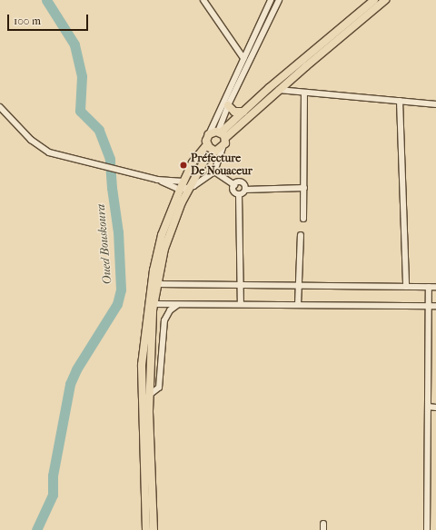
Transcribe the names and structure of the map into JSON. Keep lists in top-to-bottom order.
{
  "water": ["Oued Bouskoura"],
  "places": ["Préfecture De Nouaceur"],
  "scale_bar": "100 m"
}
